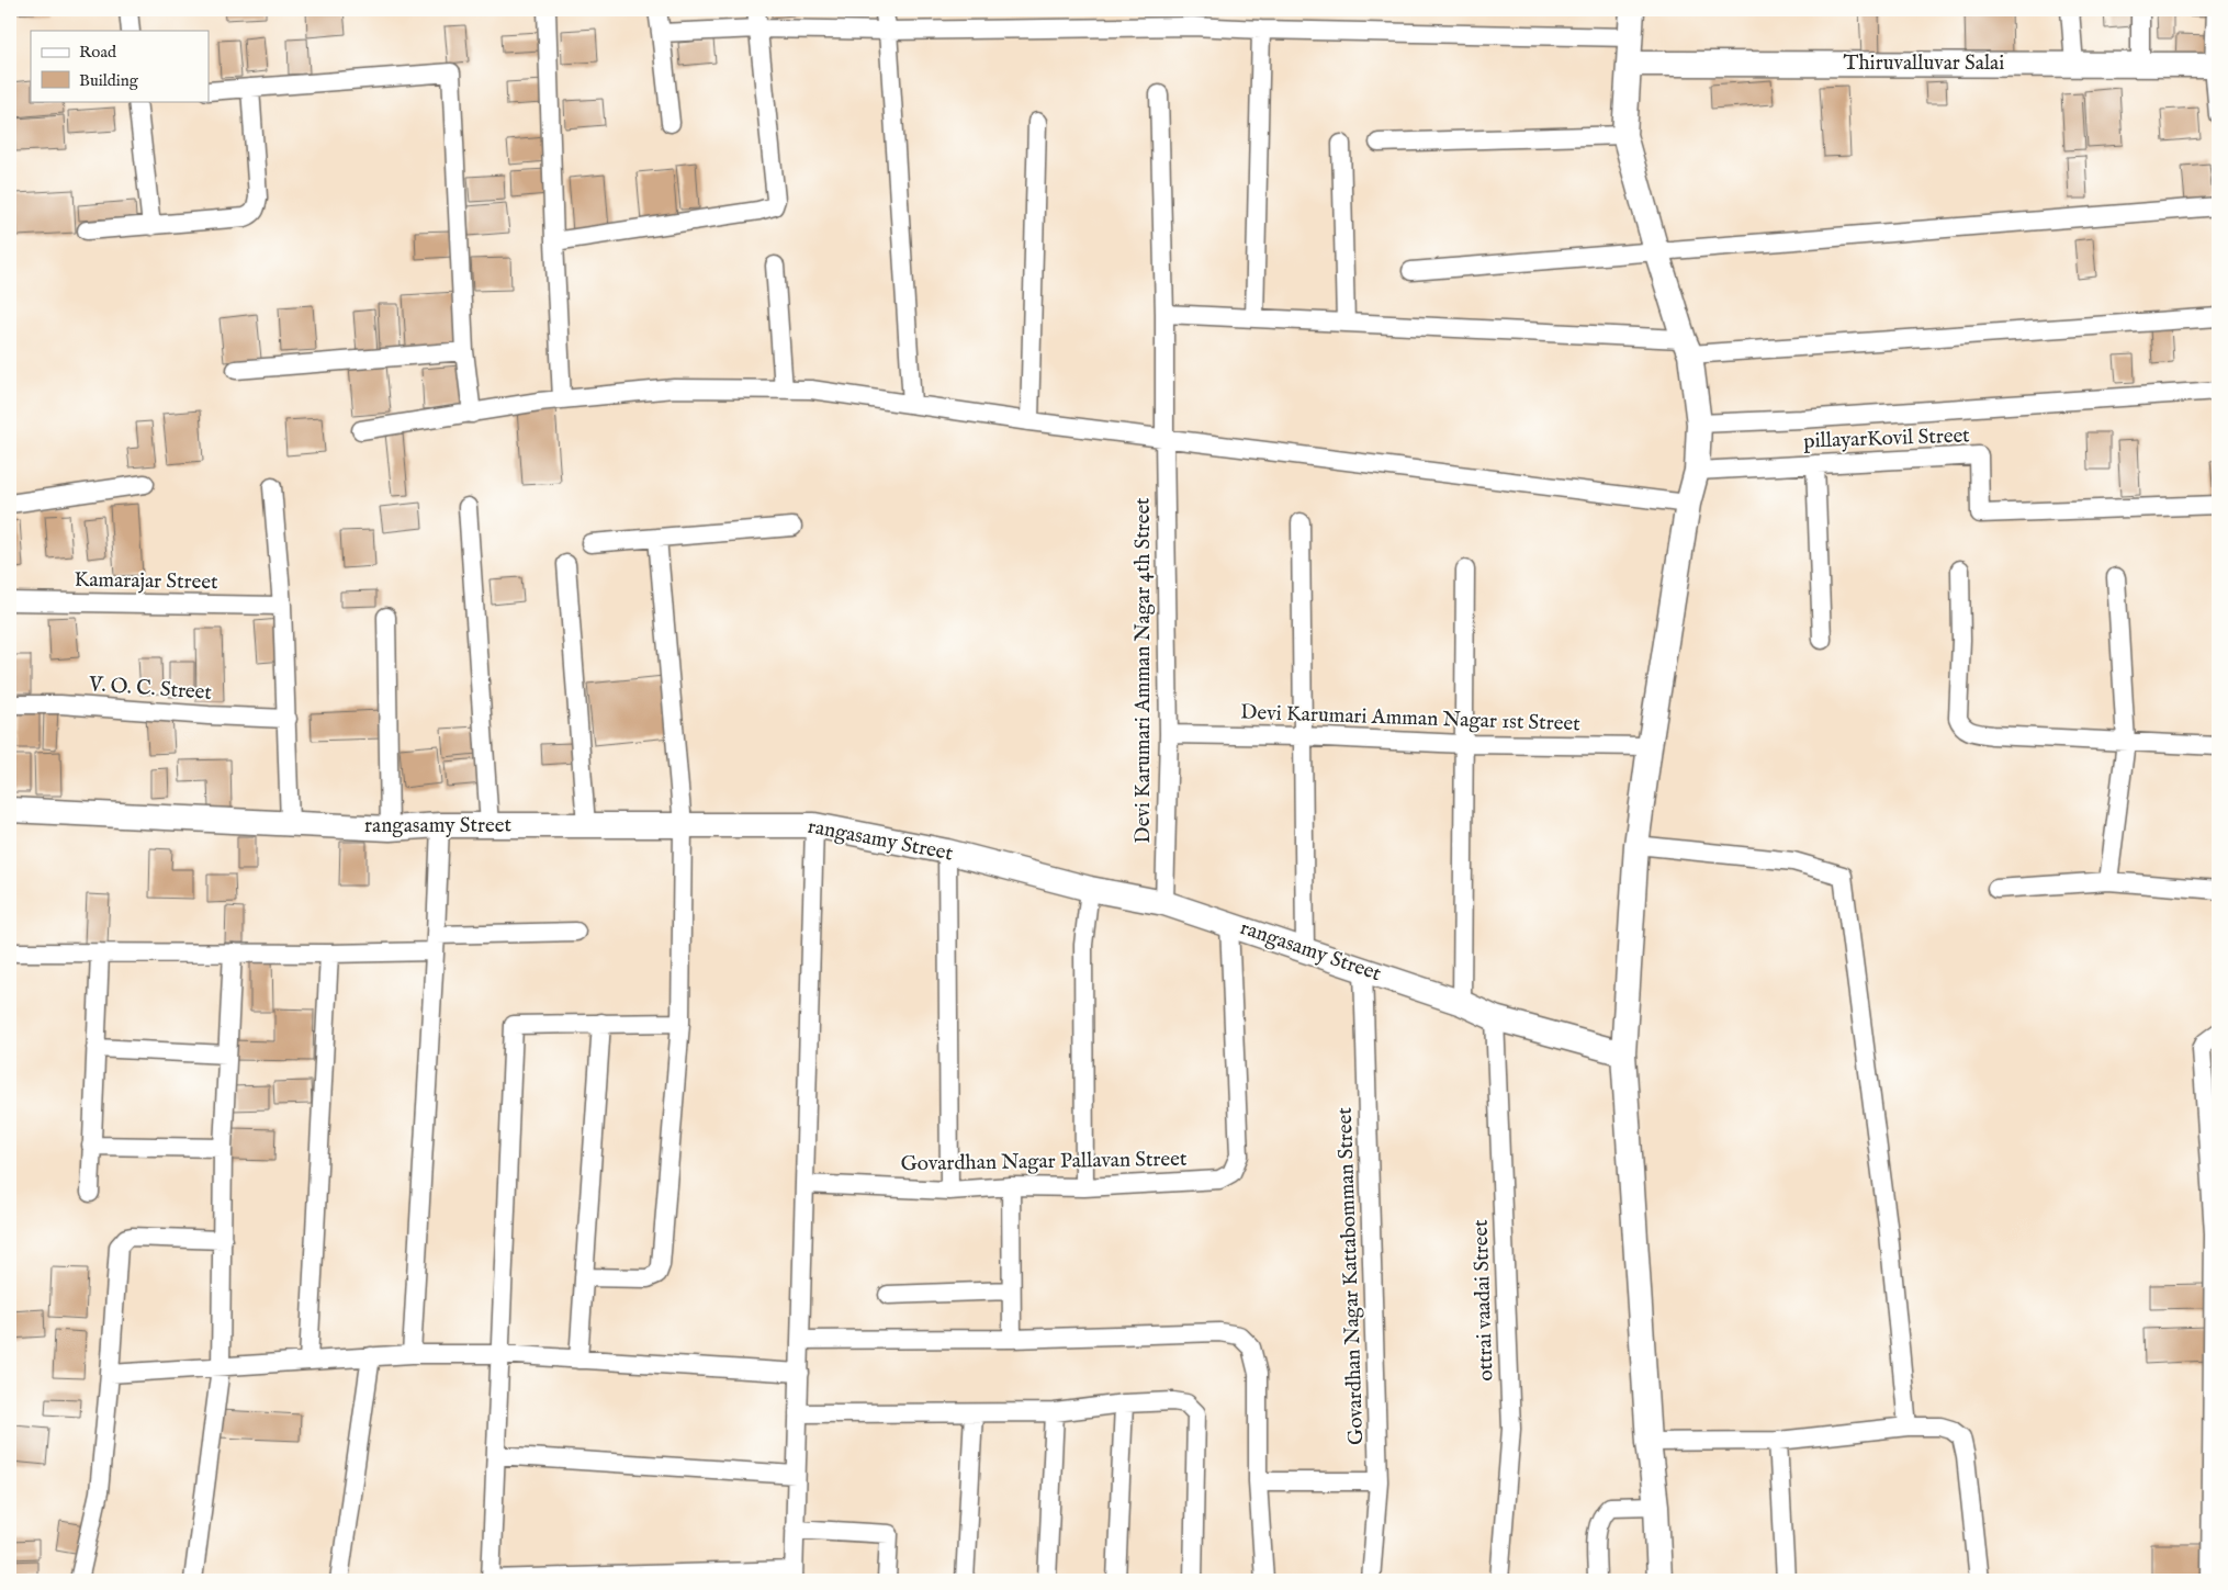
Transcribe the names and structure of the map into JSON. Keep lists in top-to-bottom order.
{
  "streets": {
    "street": [
      "Thiruvalluvar Salai",
      "pillayarKovil Street",
      "Kamarajar Street",
      "Devi Karumari Amman Nagar 4th Street",
      "V. O. C. Street",
      "Devi Karumari Amman Nagar 1st Street",
      "rangasamy Street",
      "Govardhan Nagar Pallavan Street",
      "Govardhan Nagar Kattabomman Street",
      "ottrai vaadai Street"
    ]
  },
  "crossings": [
    ["Devi Karumari Amman Nagar 4th Street", "Devi Karumari Amman Nagar 1st Street"],
    ["Devi Karumari Amman Nagar 4th Street", "rangasamy Street"],
    ["rangasamy Street", "Govardhan Nagar Pallavan Street"],
    ["rangasamy Street", "Govardhan Nagar Kattabomman Street"],
    ["rangasamy Street", "ottrai vaadai Street"]
  ],
  "legend": ["Road", "Building"]
}
